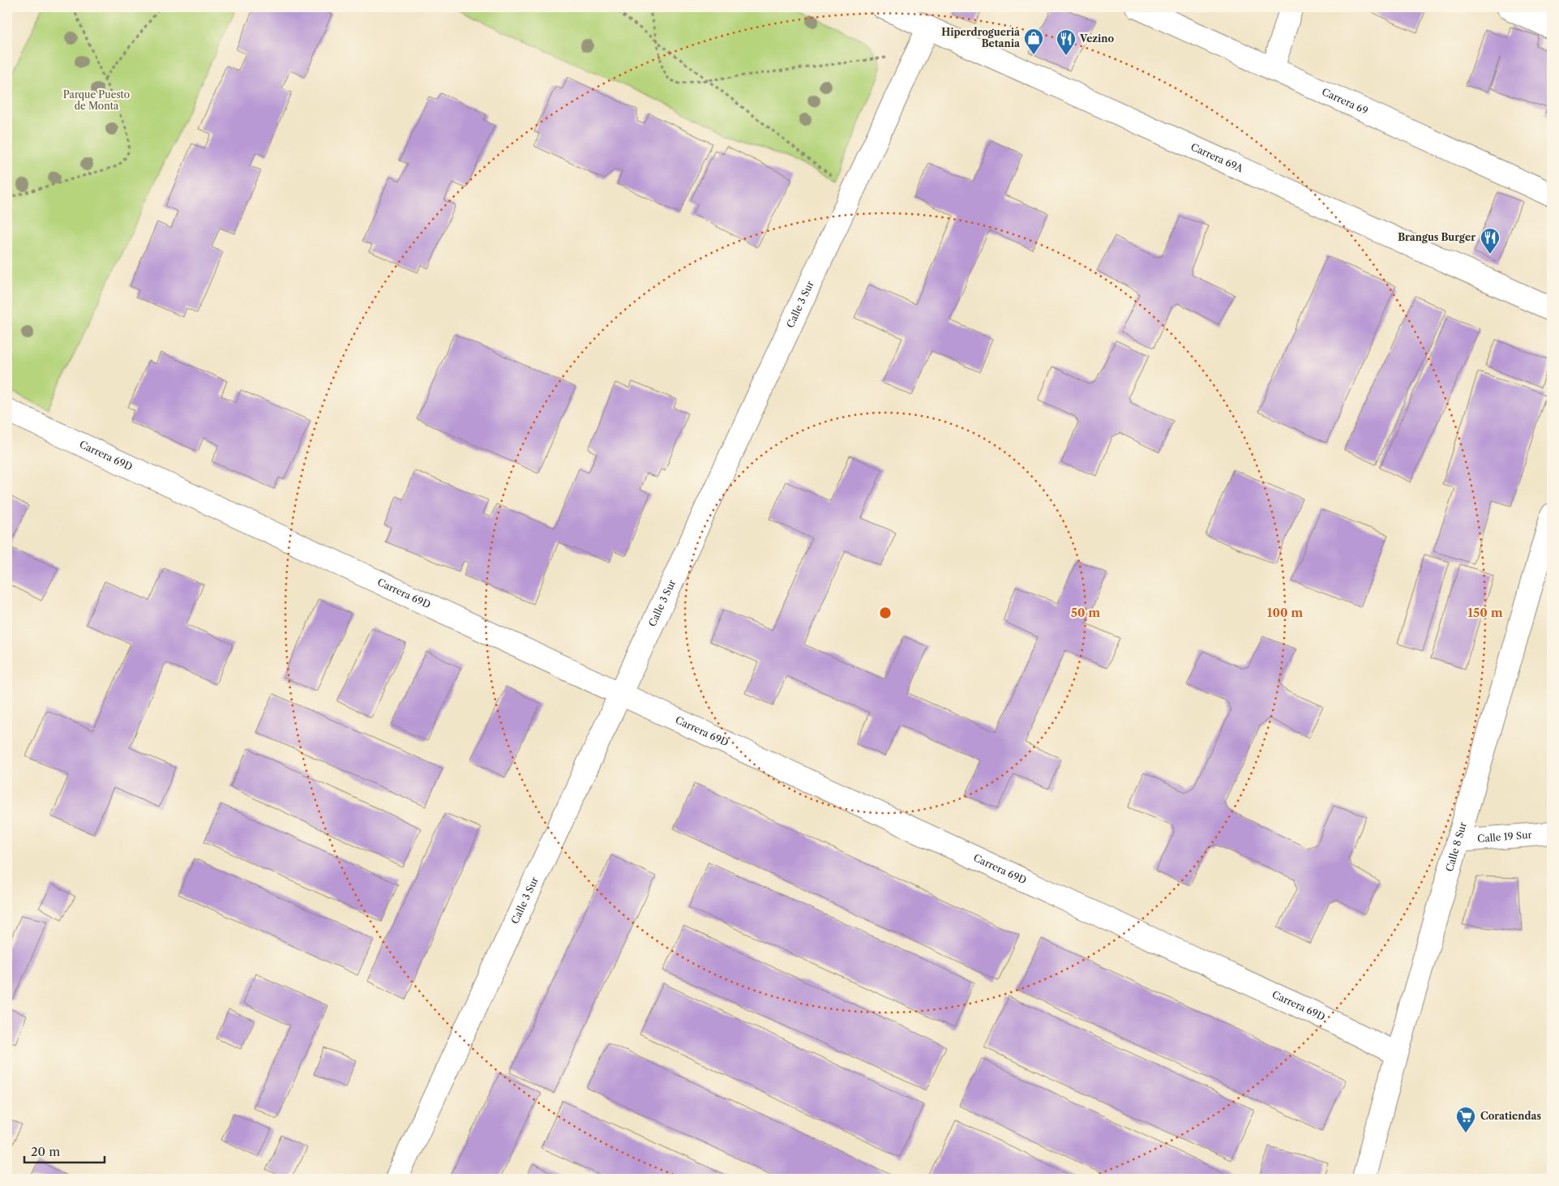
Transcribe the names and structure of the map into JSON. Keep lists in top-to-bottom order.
{
  "streets": {
    "street": [
      "Carrera 69",
      "Carrera 69A",
      "Calle 3 Sur",
      "Carrera 69D",
      "Calle 19 Sur",
      "Calle 8 Sur"
    ]
  },
  "crossings": [
    ["Carrera 69A", "Calle 3 Sur"],
    ["Calle 3 Sur", "Carrera 69D"],
    ["Carrera 69D", "Calle 8 Sur"],
    ["Calle 19 Sur", "Calle 8 Sur"]
  ],
  "parks": ["Parque Puesto de Monta"],
  "places": {
    "shop": ["Hiperdrogueria Betania"],
    "restaurant": ["Vezino", "Brangus Burger"],
    "supermarket": ["Coratiendas"]
  },
  "scale_bar": "20 m",
  "rings": ["50 m", "100 m", "150 m"]
}
